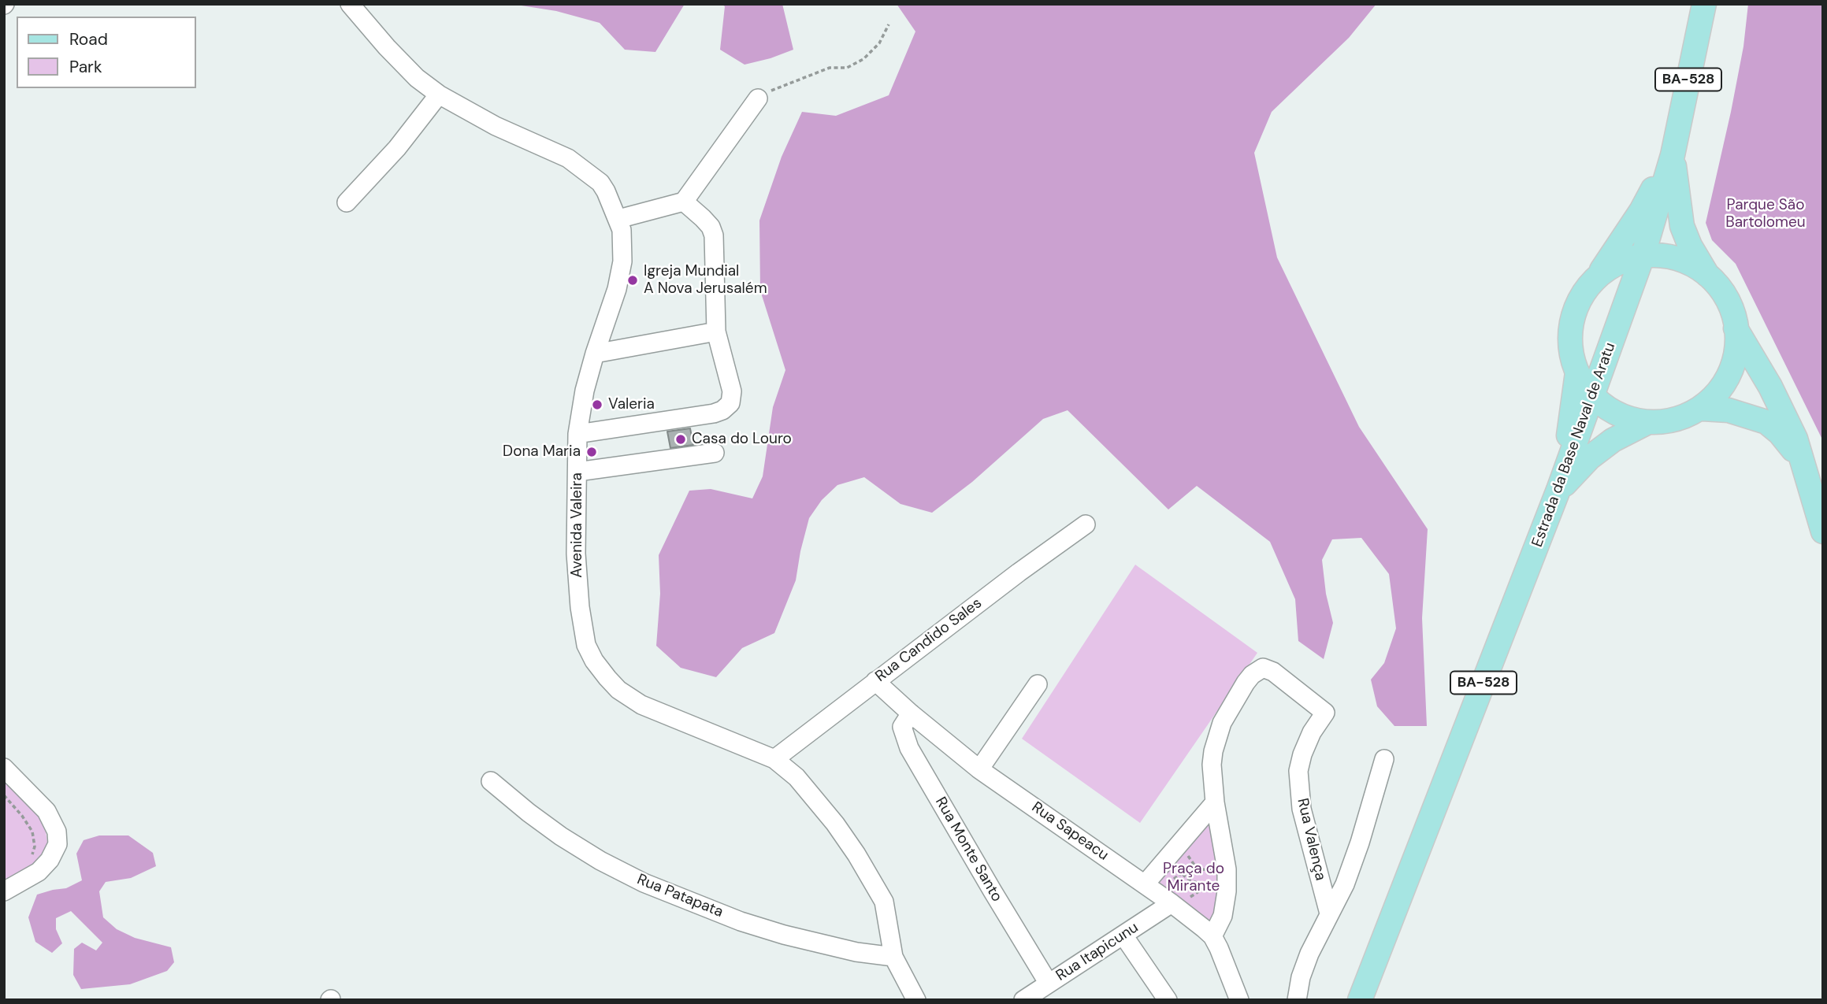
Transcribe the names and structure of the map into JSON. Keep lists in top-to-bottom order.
{
  "streets": {
    "main road": ["BA-528", "Estrada da Base Naval de Aratu"],
    "street": [
      "Avenida Valeira",
      "Rua Candido Sales",
      "Rua Sapeacu",
      "Rua Valença",
      "Rua Monte Santo",
      "Rua Patapata",
      "Rua Itapicunu"
    ]
  },
  "crossings": [
    ["Avenida Valeira", "Rua Candido Sales"],
    ["Avenida Valeira", "Rua Patapata"],
    ["Rua Candido Sales", "Rua Sapeacu"],
    ["Rua Sapeacu", "Rua Monte Santo"],
    ["Rua Sapeacu", "Rua Itapicunu"],
    ["Rua Monte Santo", "Rua Itapicunu"]
  ],
  "parks": ["Parque São Bartolomeu", "Praça do Mirante"],
  "places": [
    "Igreja Mundial A Nova Jerusalém",
    "Valeria",
    "Casa do Louro",
    "Dona Maria"
  ],
  "legend": ["Road", "Park"]
}
